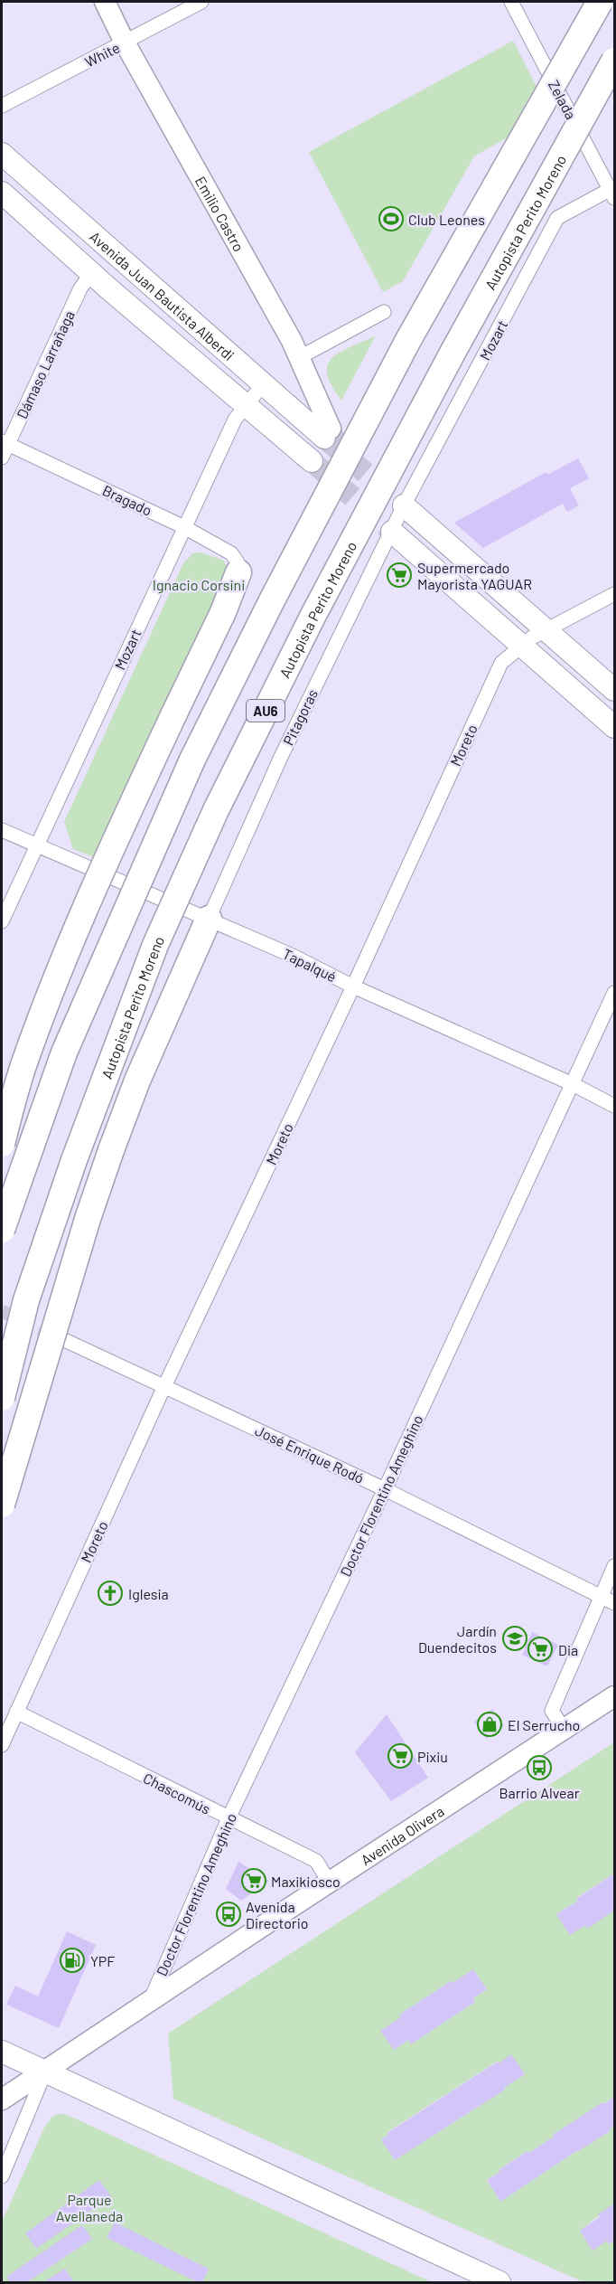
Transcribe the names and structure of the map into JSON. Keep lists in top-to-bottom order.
{
  "streets": {
    "highway": ["Autopista Perito Moreno", "AU6"],
    "main road": ["Emilio Castro", "Avenida Juan Bautista Alberdi", "Avenida Olivera"],
    "street": [
      "White",
      "Zelada",
      "Mozart",
      "Dámaso Larrañaga",
      "Bragado",
      "Pitagoras",
      "Moreto",
      "Tapalqué",
      "José Enrique Rodó",
      "Doctor Florentino Ameghino",
      "Chascomús"
    ]
  },
  "crossings": [
    ["White", "Emilio Castro"],
    ["Zelada", "Mozart"],
    ["Emilio Castro", "Avenida Juan Bautista Alberdi"],
    ["Avenida Juan Bautista Alberdi", "Mozart"],
    ["Avenida Juan Bautista Alberdi", "Dámaso Larrañaga"],
    ["Mozart", "Bragado"],
    ["Mozart", "Pitagoras"],
    ["Mozart", "Tapalqué"],
    ["Dámaso Larrañaga", "Bragado"],
    ["Pitagoras", "Tapalqué"],
    ["Moreto", "Tapalqué"],
    ["Moreto", "José Enrique Rodó"],
    ["Moreto", "Chascomús"],
    ["Tapalqué", "Doctor Florentino Ameghino"],
    ["José Enrique Rodó", "Doctor Florentino Ameghino"],
    ["Doctor Florentino Ameghino", "Chascomús"],
    ["Doctor Florentino Ameghino", "Avenida Olivera"],
    ["Chascomús", "Avenida Olivera"]
  ],
  "parks": ["Ignacio Corsini", "Parque Avellaneda"],
  "places": {
    "sports": ["Club Leones"],
    "supermarket": [
      "Supermercado Mayorista YAGUAR",
      "Dia",
      "Pixiu",
      "Maxikiosco"
    ],
    "church": ["Iglesia"],
    "school or university": ["Jardín Duendecitos"],
    "shop": ["El Serrucho"],
    "bus stop": ["Barrio Alvear", "Avenida Directorio"],
    "fuel station": ["YPF"]
  }
}
